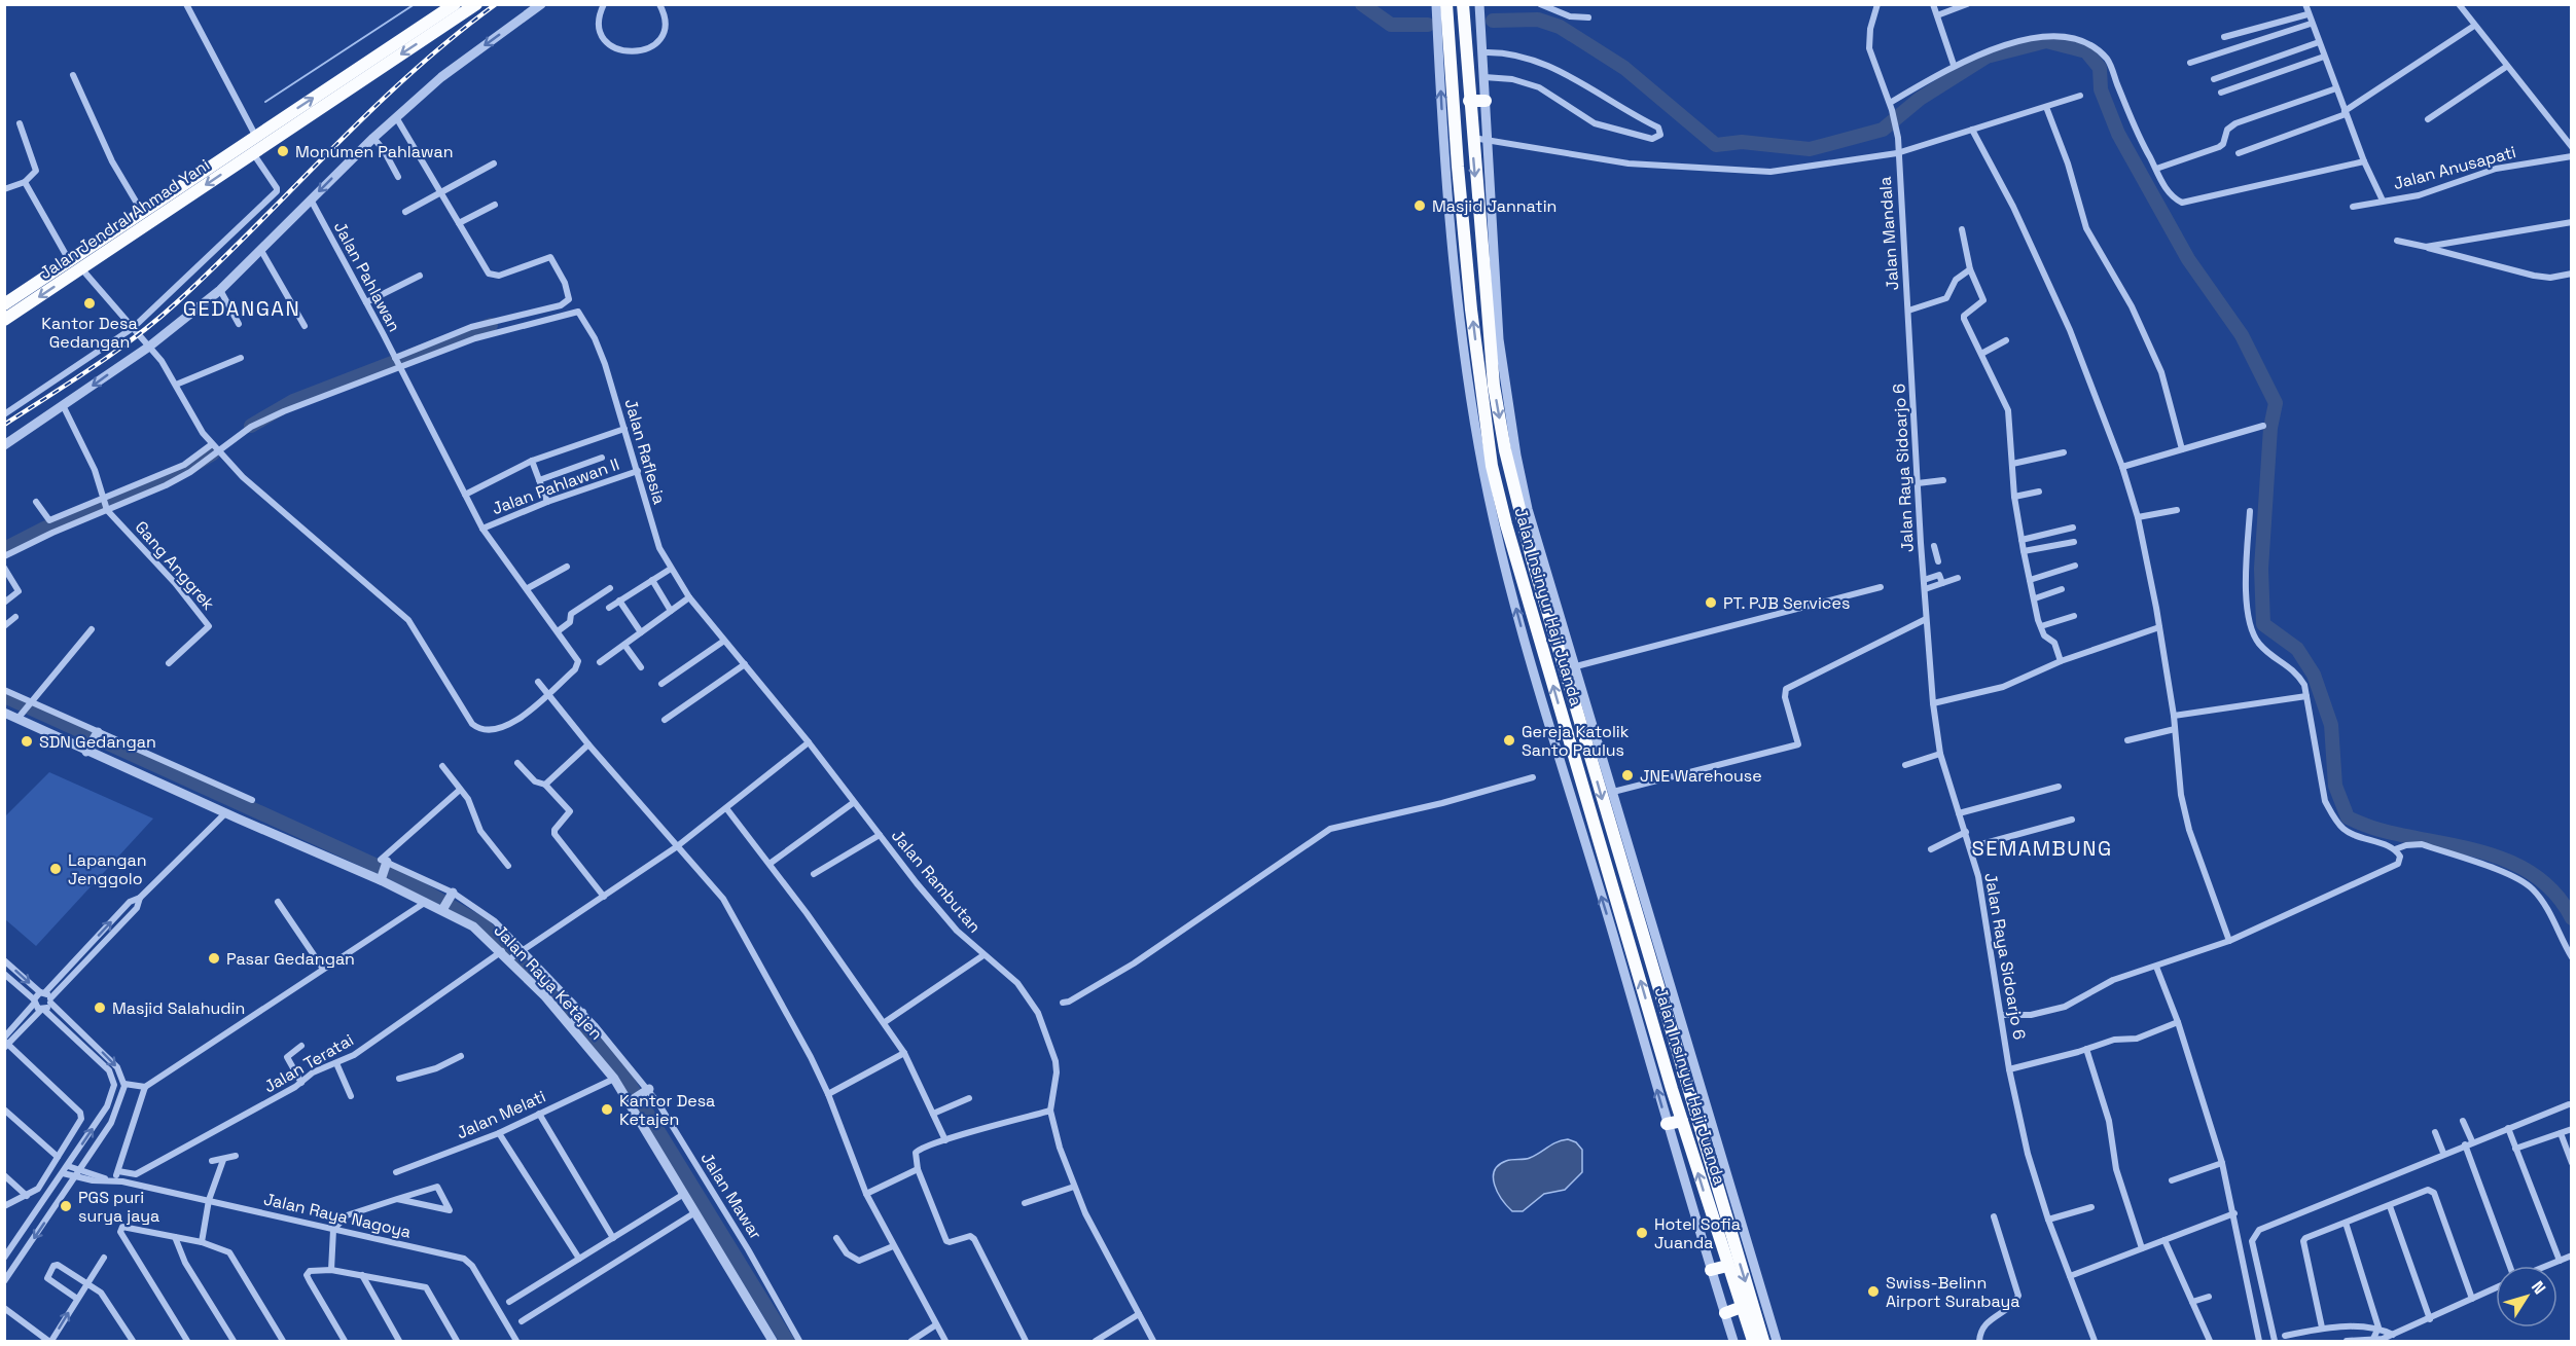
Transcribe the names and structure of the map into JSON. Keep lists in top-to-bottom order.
{
  "streets": {
    "highway": ["Jalan Jendral Ahmad Yani", "Jalan Insinyur Haji Juanda"],
    "street": [
      "Jalan Anusapati",
      "Jalan Mandala",
      "Jalan Pahlawan",
      "Jalan Raflesia",
      "Jalan Raya Sidoarjo 6",
      "Jalan Pahlawan II",
      "Gang Anggrek",
      "Jalan Rambutan",
      "Jalan Raya Ketajen",
      "Jalan Teratai",
      "Jalan Melati",
      "Jalan Mawar",
      "Jalan Raya Nagoya"
    ]
  },
  "crossings": [
    ["Jalan Mandala", "Jalan Raya Sidoarjo 6"],
    ["Jalan Pahlawan", "Jalan Raflesia"],
    ["Jalan Pahlawan", "Jalan Pahlawan II"],
    ["Jalan Raflesia", "Jalan Pahlawan II"],
    ["Jalan Raflesia", "Jalan Rambutan"],
    ["Jalan Raya Ketajen", "Jalan Teratai"],
    ["Jalan Raya Ketajen", "Jalan Melati"],
    ["Jalan Raya Ketajen", "Jalan Mawar"]
  ],
  "districts": ["GEDANGAN", "SEMAMBUNG"],
  "places": [
    "Monumen Pahlawan",
    "Masjid Jannatin",
    "Kantor Desa Gedangan",
    "PT. PJB Services",
    "Gereja Katolik Santo Paulus",
    "SDN Gedangan",
    "JNE Warehouse",
    "Lapangan Jenggolo",
    "Pasar Gedangan",
    "Masjid Salahudin",
    "Kantor Desa Ketajen",
    "PGS puri surya jaya",
    "Hotel Sofia Juanda",
    "Swiss-Belinn Airport Surabaya"
  ],
  "north": "top right"
}
